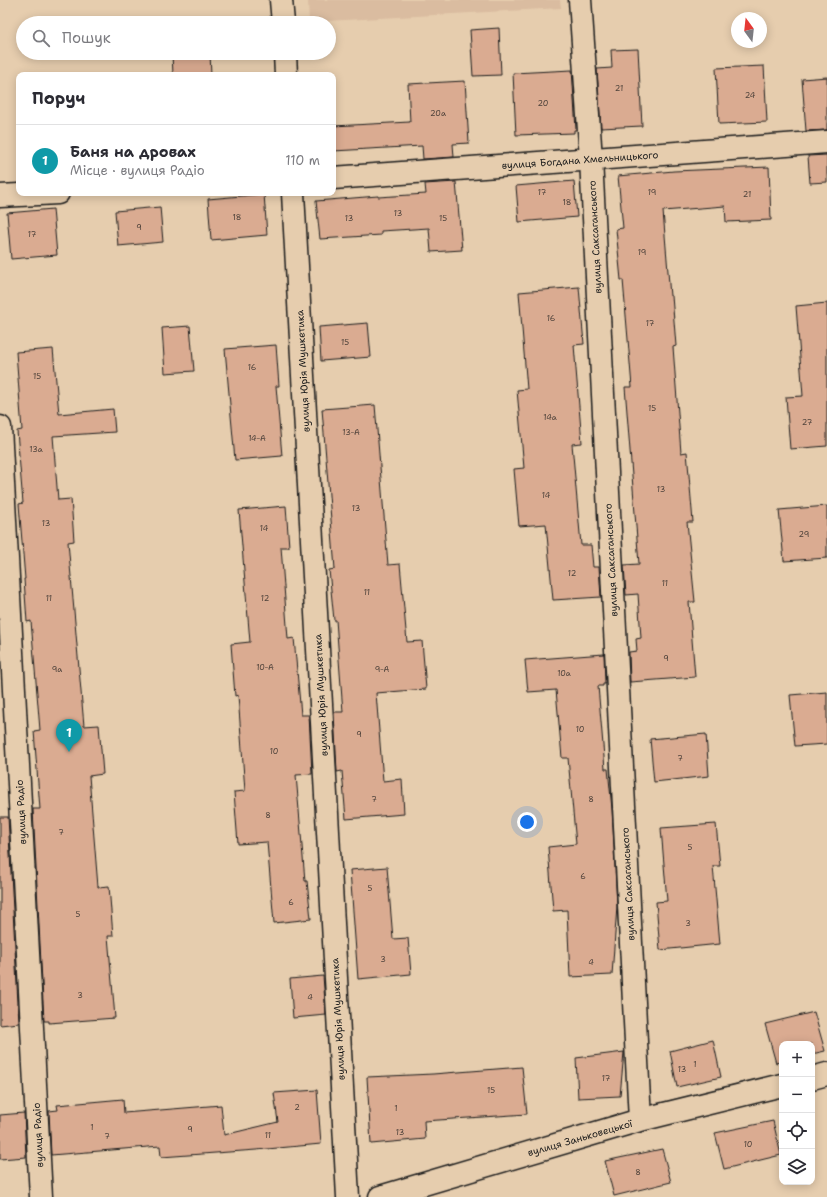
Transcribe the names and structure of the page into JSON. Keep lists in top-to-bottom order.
{
  "streets": {
    "street": [
      "вулиця Богдана Хмельницького",
      "вулиця Саксаганського",
      "вулиця Юрія Мушкетика",
      "вулиця Радіо",
      "вулиця Заньковецької"
    ]
  },
  "crossings": [
    ["вулиця Богдана Хмельницького", "вулиця Саксаганського"],
    ["вулиця Саксаганського", "вулиця Заньковецької"]
  ],
  "house_numbers": [
    "21",
    "24",
    "20",
    "20а",
    "17",
    "19",
    "21",
    "18",
    "13",
    "18",
    "13",
    "15",
    "9",
    "17",
    "19",
    "16",
    "17",
    "15",
    "16",
    "15",
    "15",
    "14а",
    "27",
    "13-А",
    "14-А",
    "13а",
    "13",
    "14",
    "13",
    "13",
    "14",
    "29",
    "12",
    "11",
    "11",
    "11",
    "12",
    "9",
    "10-А",
    "9а",
    "9-А",
    "10а",
    "10",
    "9",
    "10",
    "7",
    "7",
    "8",
    "8",
    "7",
    "5",
    "6",
    "5",
    "6",
    "5",
    "3",
    "3",
    "4",
    "3",
    "4",
    "1",
    "13",
    "17",
    "15",
    "2",
    "1",
    "1",
    "9",
    "13",
    "11",
    "7",
    "10",
    "8"
  ],
  "north": "top",
  "page": {
    "search": "Пошук",
    "heading": "Поруч",
    "list": [
      {
        "mark": "1",
        "name": "Баня на дровах",
        "note": "Місце · вулиця Радіо",
        "value": "110 m"
      }
    ],
    "pins": "1",
    "map_buttons": ["+", "−"]
  }
}
